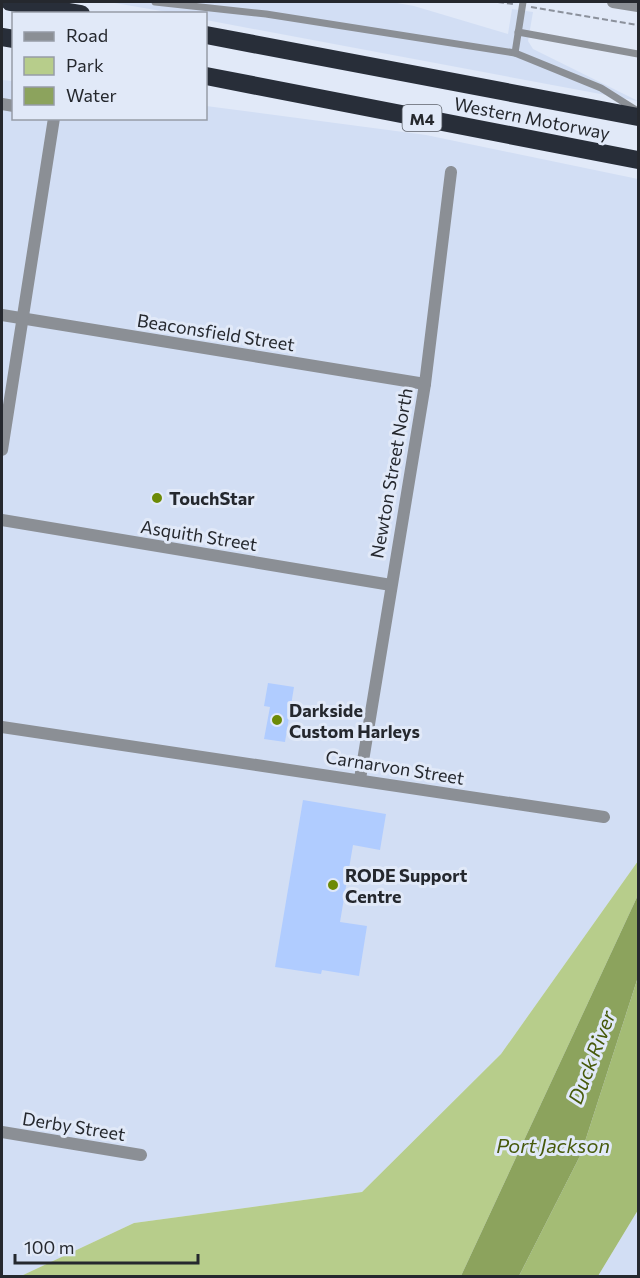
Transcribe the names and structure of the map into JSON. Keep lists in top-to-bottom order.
{
  "streets": {
    "highway": ["M4", "Western Motorway"],
    "street": [
      "Beaconsfield Street",
      "Newton Street North",
      "Asquith Street",
      "Carnarvon Street",
      "Derby Street"
    ]
  },
  "crossings": [
    ["Beaconsfield Street", "Newton Street North"],
    ["Newton Street North", "Asquith Street"],
    ["Newton Street North", "Carnarvon Street"]
  ],
  "water": ["Duck River", "Port Jackson"],
  "places": ["TouchStar", "Darkside Custom Harleys", "RODE Support Centre"],
  "legend": ["Road", "Park", "Water"],
  "scale_bar": "100 m"
}
